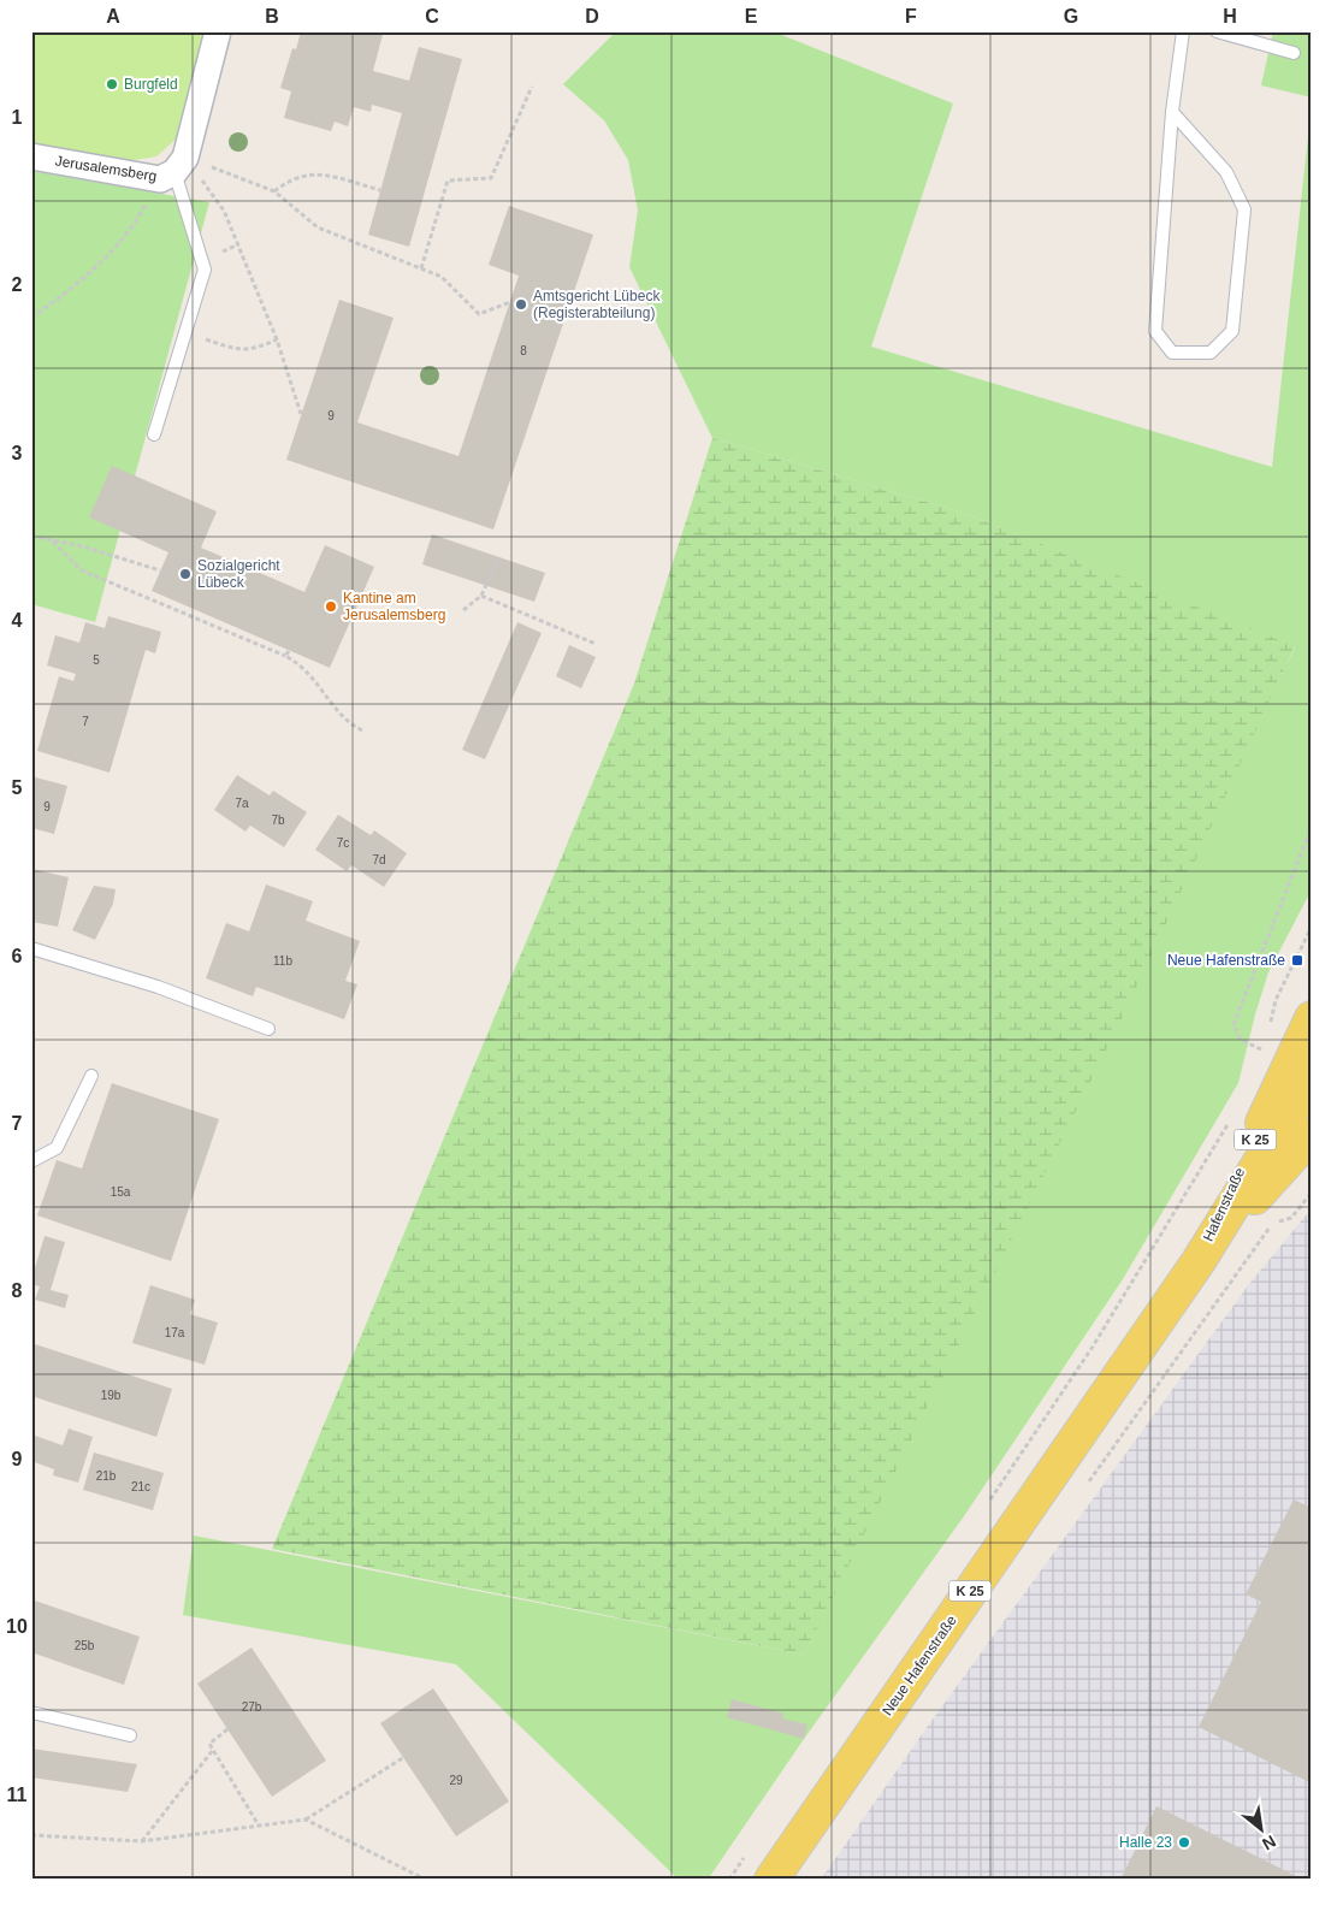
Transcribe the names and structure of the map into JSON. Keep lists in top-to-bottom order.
{
  "streets": {
    "main road": ["K 25", "Hafenstraße", "Neue Hafenstraße"],
    "street": ["Jerusalemsberg"]
  },
  "crossings": [
    ["K 25", "Hafenstraße"],
    ["Hafenstraße", "Neue Hafenstraße"]
  ],
  "places": {
    "other": [
      "Burgfeld",
      "Amtsgericht Lübeck (Registerabteilung)",
      "Sozialgericht Lübeck",
      "Kantine am Jerusalemsberg",
      "Halle 23"
    ],
    "transit": ["Neue Hafenstraße"]
  },
  "house_numbers": [
    "8",
    "9",
    "5",
    "7",
    "7a",
    "9",
    "7b",
    "7c",
    "7d",
    "11b",
    "15a",
    "17a",
    "19b",
    "21b",
    "21c",
    "25b",
    "27b",
    "29"
  ],
  "north": "bottom right",
  "grid": {
    "columns": [
      "A",
      "B",
      "C",
      "D",
      "E",
      "F",
      "G",
      "H"
    ],
    "rows": [
      "1",
      "2",
      "3",
      "4",
      "5",
      "6",
      "7",
      "8",
      "9",
      "10",
      "11"
    ]
  }
}
